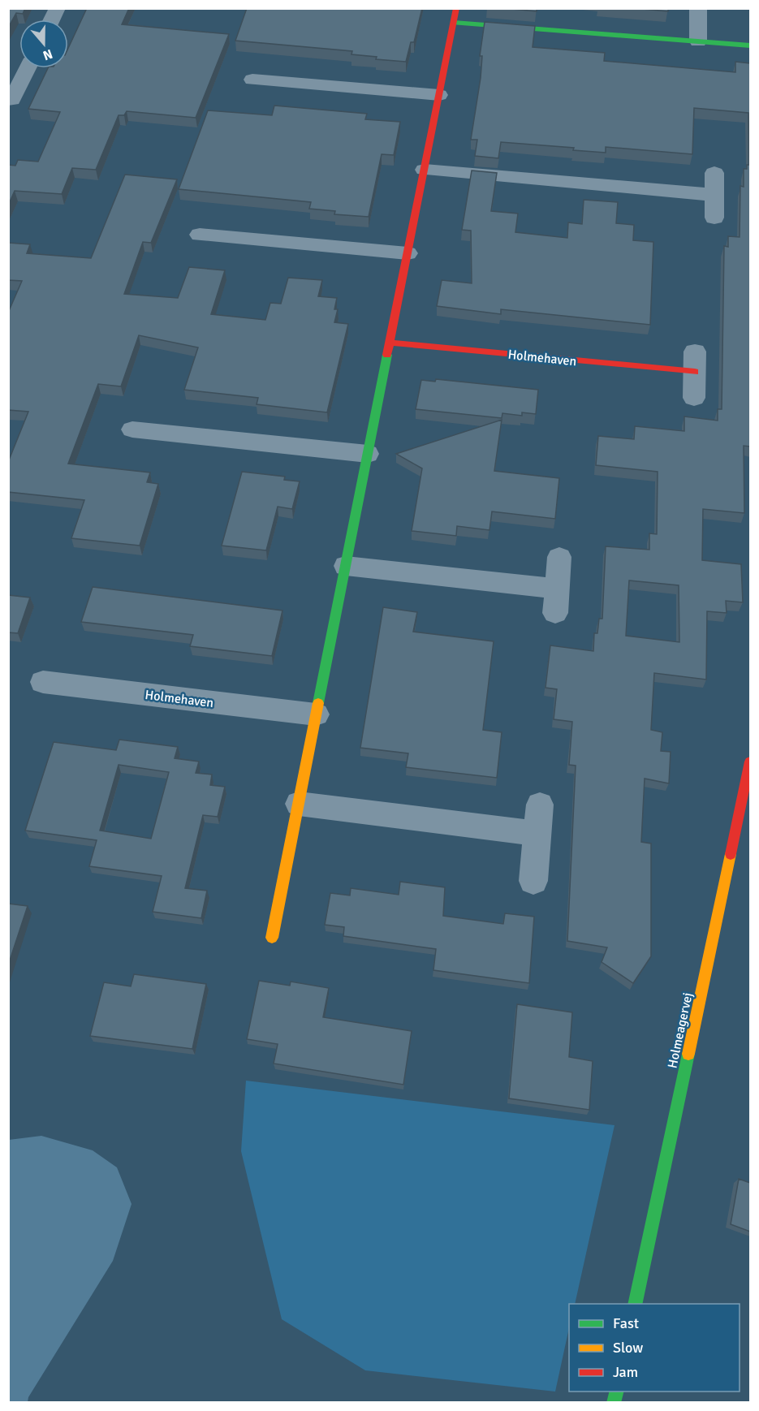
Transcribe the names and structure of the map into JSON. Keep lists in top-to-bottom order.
{
  "streets": {
    "street": ["Holmehaven", "Holmeagervej"]
  },
  "legend": ["Fast", "Slow", "Jam"],
  "north": "bottom"
}
